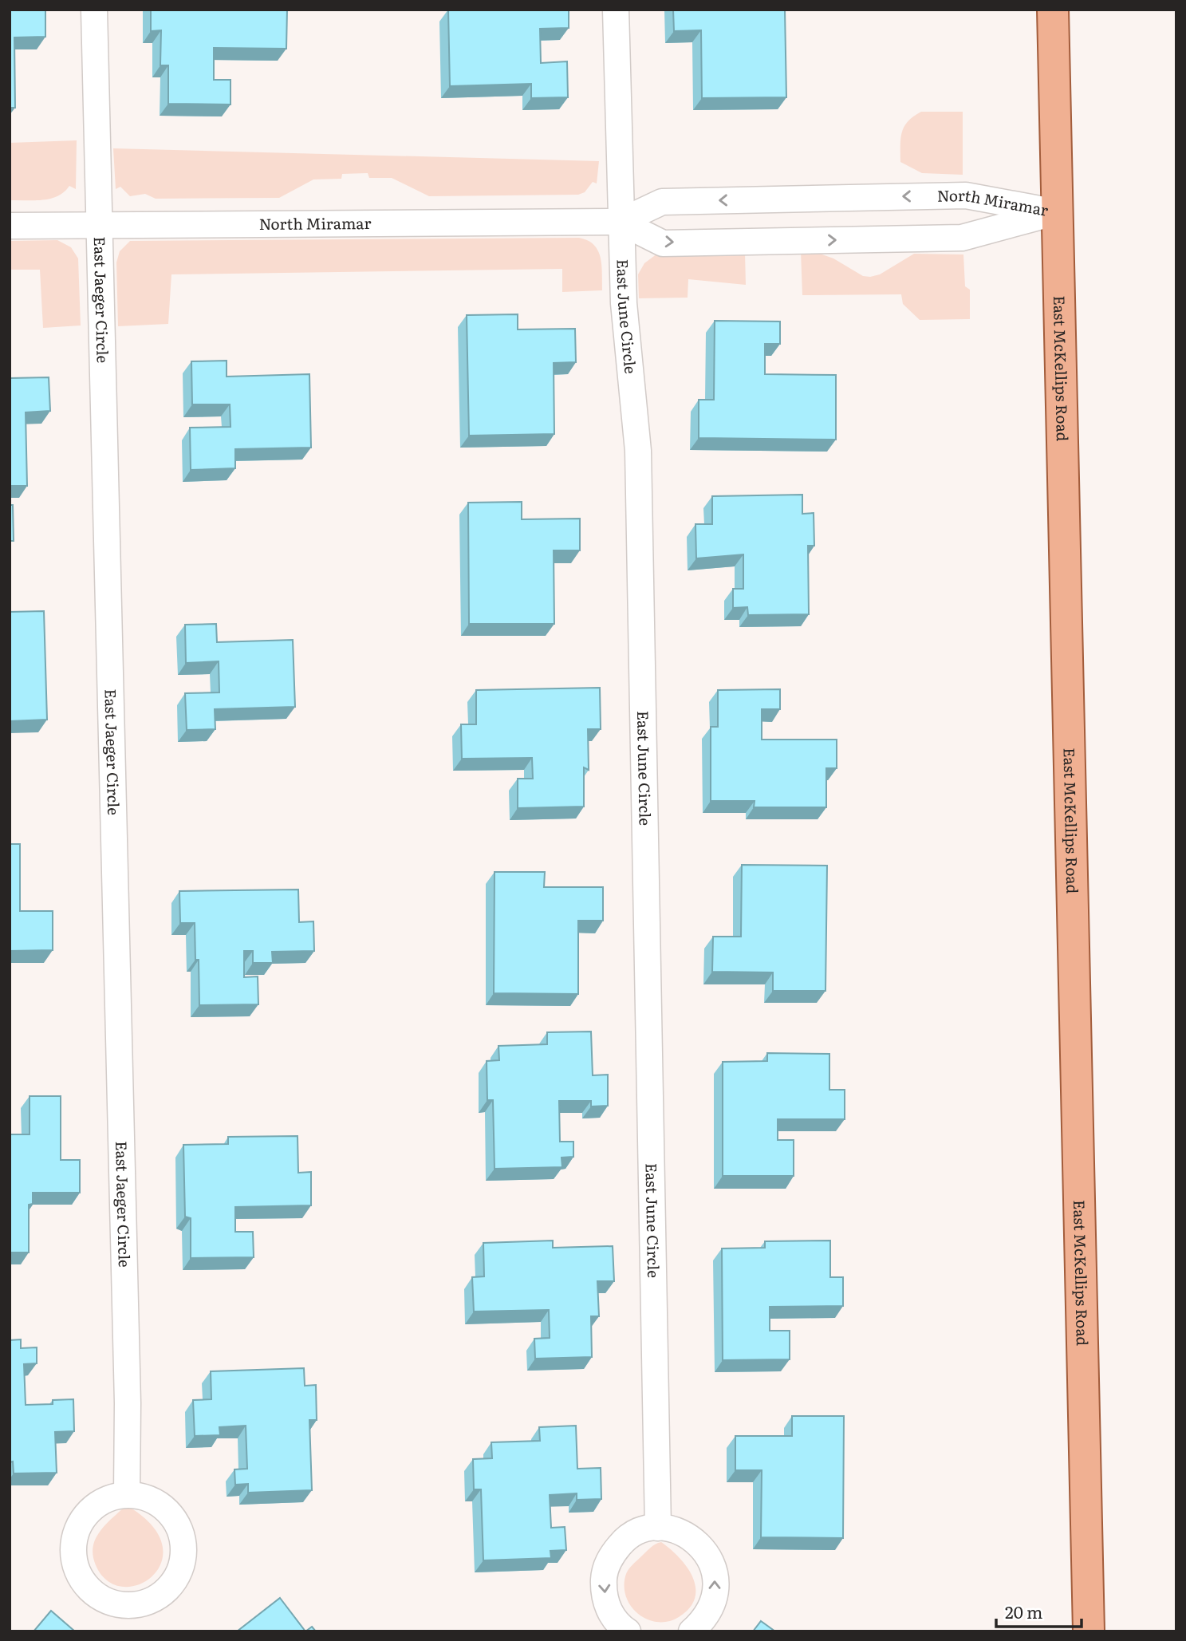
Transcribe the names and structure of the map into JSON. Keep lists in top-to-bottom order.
{
  "streets": {
    "main road": ["East McKellips Road"],
    "street": ["North Miramar", "East Jaeger Circle", "East June Circle"]
  },
  "crossings": [
    ["North Miramar", "East Jaeger Circle"],
    ["North Miramar", "East June Circle"],
    ["North Miramar", "East McKellips Road"]
  ],
  "scale_bar": "20 m"
}
